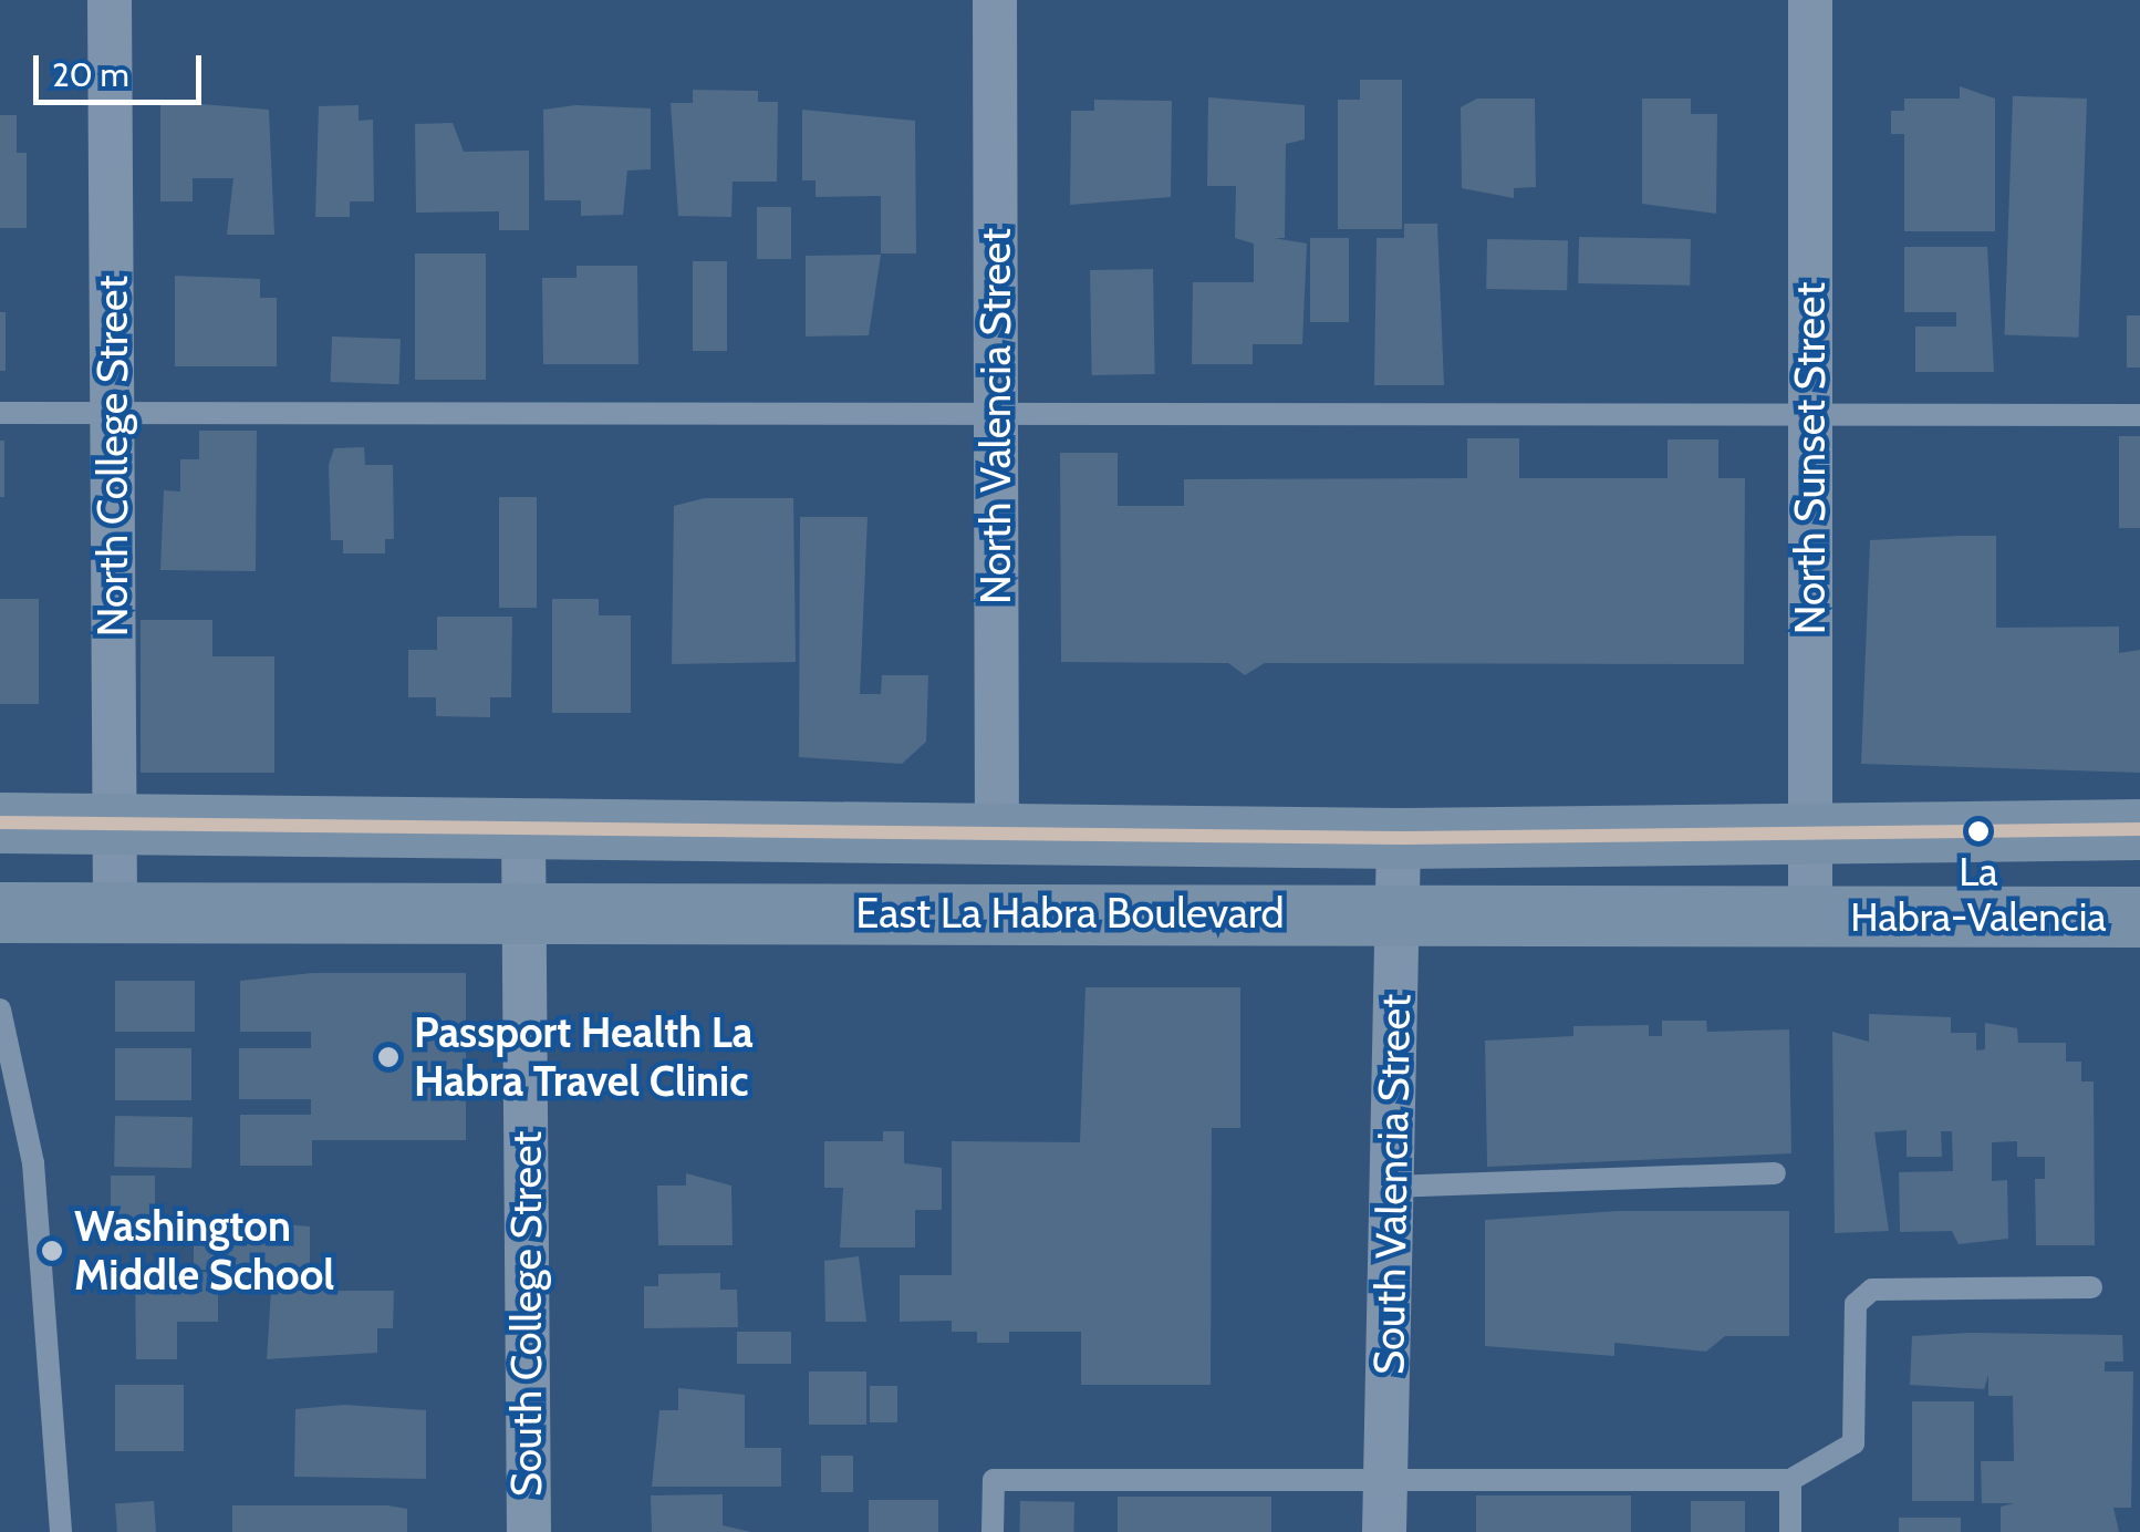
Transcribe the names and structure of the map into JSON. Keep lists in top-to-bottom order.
{
  "streets": {
    "main road": ["East La Habra Boulevard"],
    "street": [
      "North Valencia Street",
      "North College Street",
      "North Sunset Street",
      "South Valencia Street",
      "South College Street"
    ]
  },
  "crossings": [
    ["North Valencia Street", "East La Habra Boulevard"],
    ["North College Street", "East La Habra Boulevard"],
    ["North Sunset Street", "East La Habra Boulevard"],
    ["East La Habra Boulevard", "South Valencia Street"],
    ["East La Habra Boulevard", "South College Street"]
  ],
  "places": ["La Habra-Valencia", "Passport Health La Habra Travel Clinic", "Washington Middle School"],
  "scale_bar": "20 m"
}
